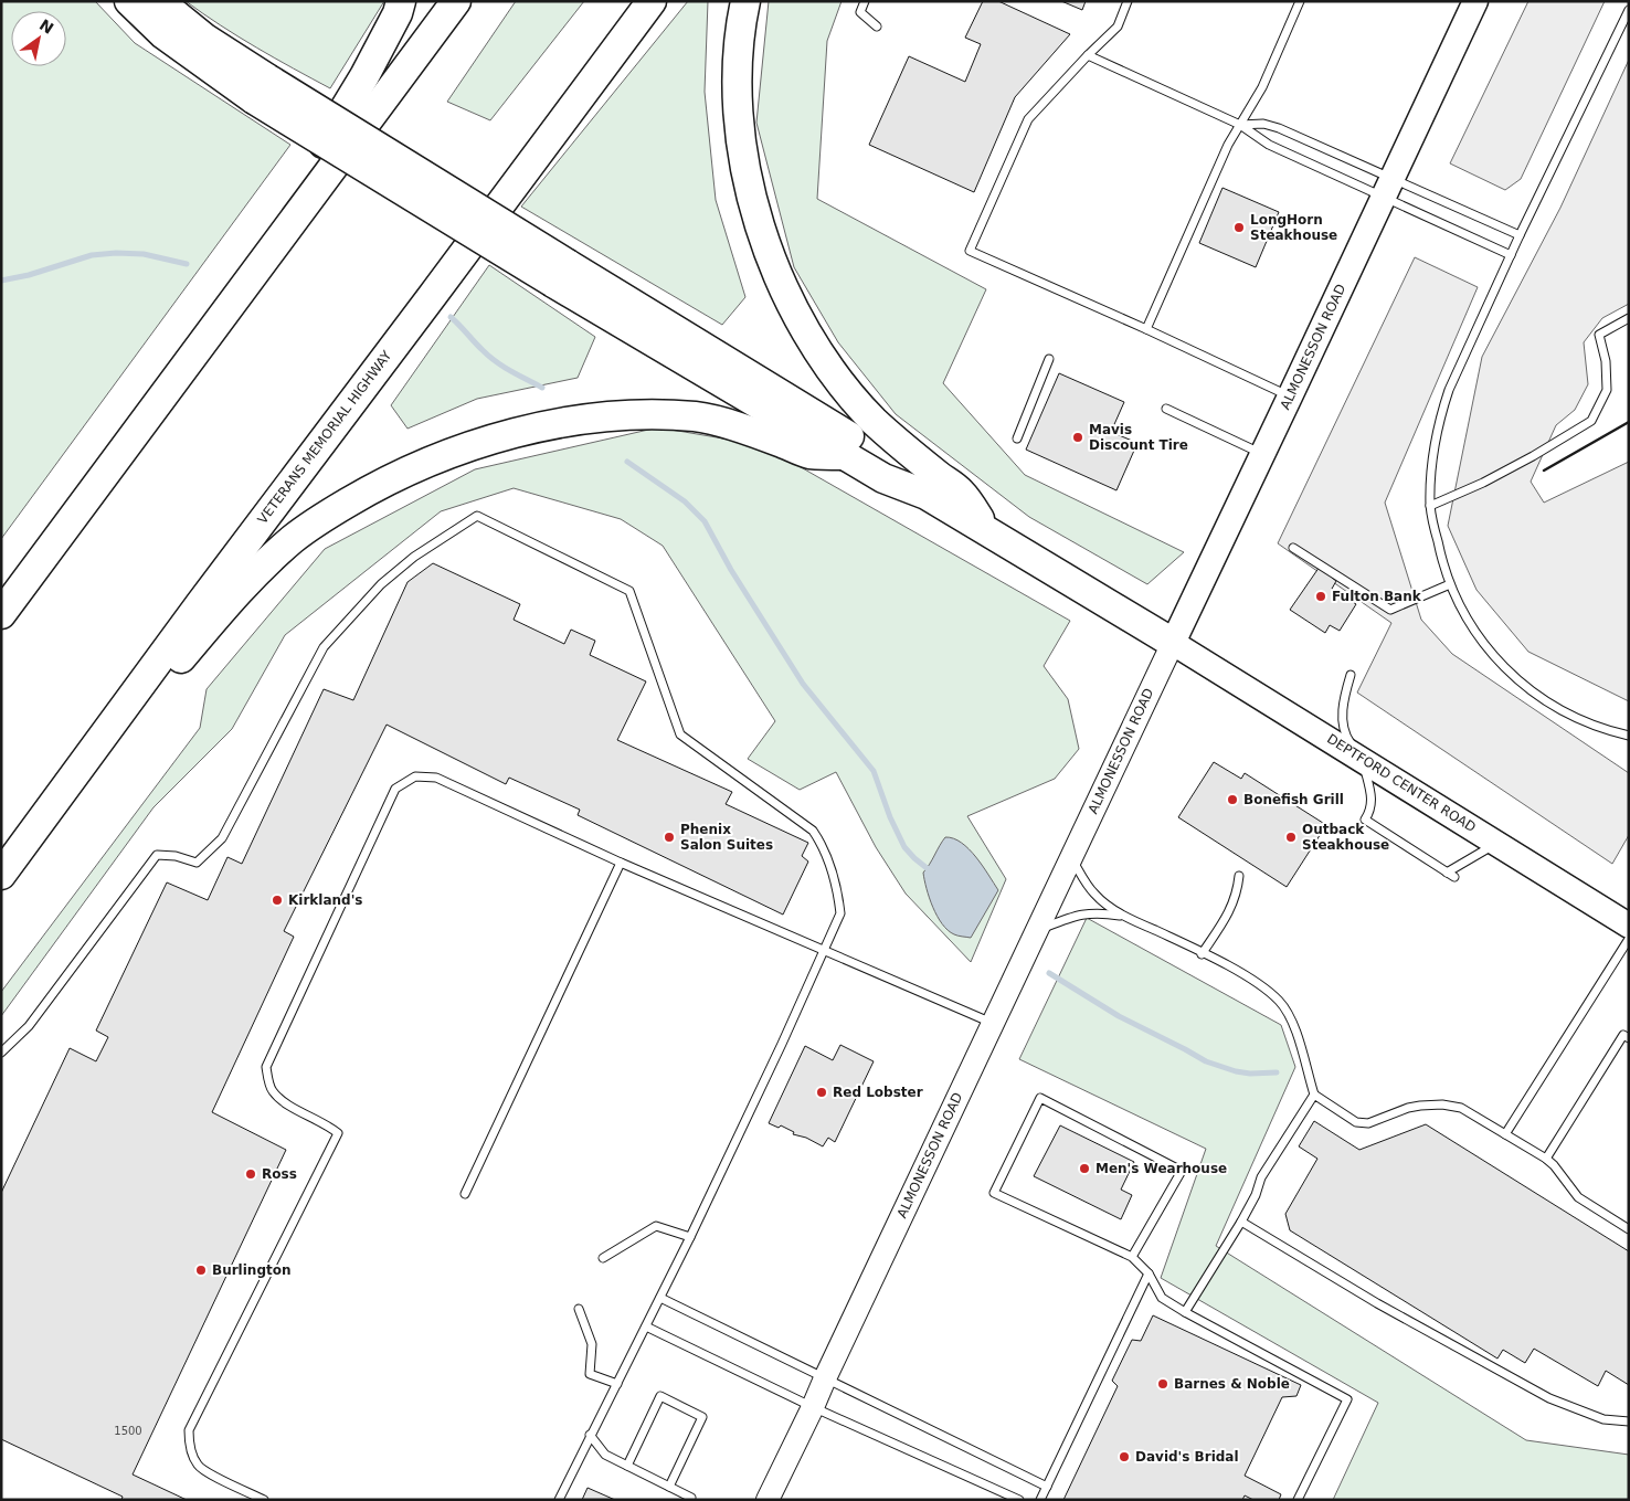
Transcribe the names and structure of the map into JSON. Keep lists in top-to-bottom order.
{
  "streets": {
    "highway": ["VETERANS MEMORIAL HIGHWAY"],
    "main road": ["ALMONESSON ROAD", "DEPTFORD CENTER ROAD"]
  },
  "crossings": [
    ["ALMONESSON ROAD", "DEPTFORD CENTER ROAD"]
  ],
  "places": [
    "LongHorn Steakhouse",
    "Mavis Discount Tire",
    "Fulton Bank",
    "Bonefish Grill",
    "Phenix Salon Suites",
    "Outback Steakhouse",
    "Kirkland's",
    "Red Lobster",
    "Men's Wearhouse",
    "Ross",
    "Burlington",
    "Barnes & Noble",
    "David's Bridal"
  ],
  "house_numbers": ["1500"],
  "north": "top right"
}
